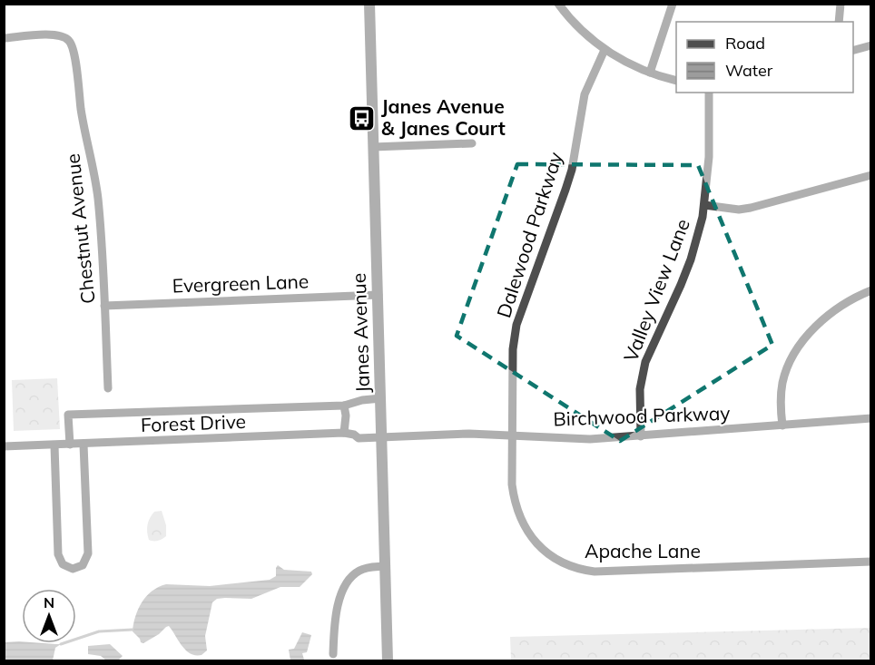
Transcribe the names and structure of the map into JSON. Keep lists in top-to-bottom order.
{
  "streets": {
    "street": [
      "Chestnut Avenue",
      "Dalewood Parkway",
      "Evergreen Lane",
      "Valley View Lane",
      "Janes Avenue",
      "Birchwood Parkway",
      "Forest Drive",
      "Apache Lane"
    ]
  },
  "crossings": [
    ["Chestnut Avenue", "Evergreen Lane"],
    ["Dalewood Parkway", "Birchwood Parkway"],
    ["Dalewood Parkway", "Apache Lane"],
    ["Evergreen Lane", "Janes Avenue"],
    ["Valley View Lane", "Birchwood Parkway"],
    ["Janes Avenue", "Birchwood Parkway"],
    ["Janes Avenue", "Forest Drive"],
    ["Birchwood Parkway", "Forest Drive"],
    ["Birchwood Parkway", "Apache Lane"]
  ],
  "places": {
    "bus stop": ["Janes Avenue & Janes Court"]
  },
  "legend": ["Road", "Water"],
  "north": "top"
}
